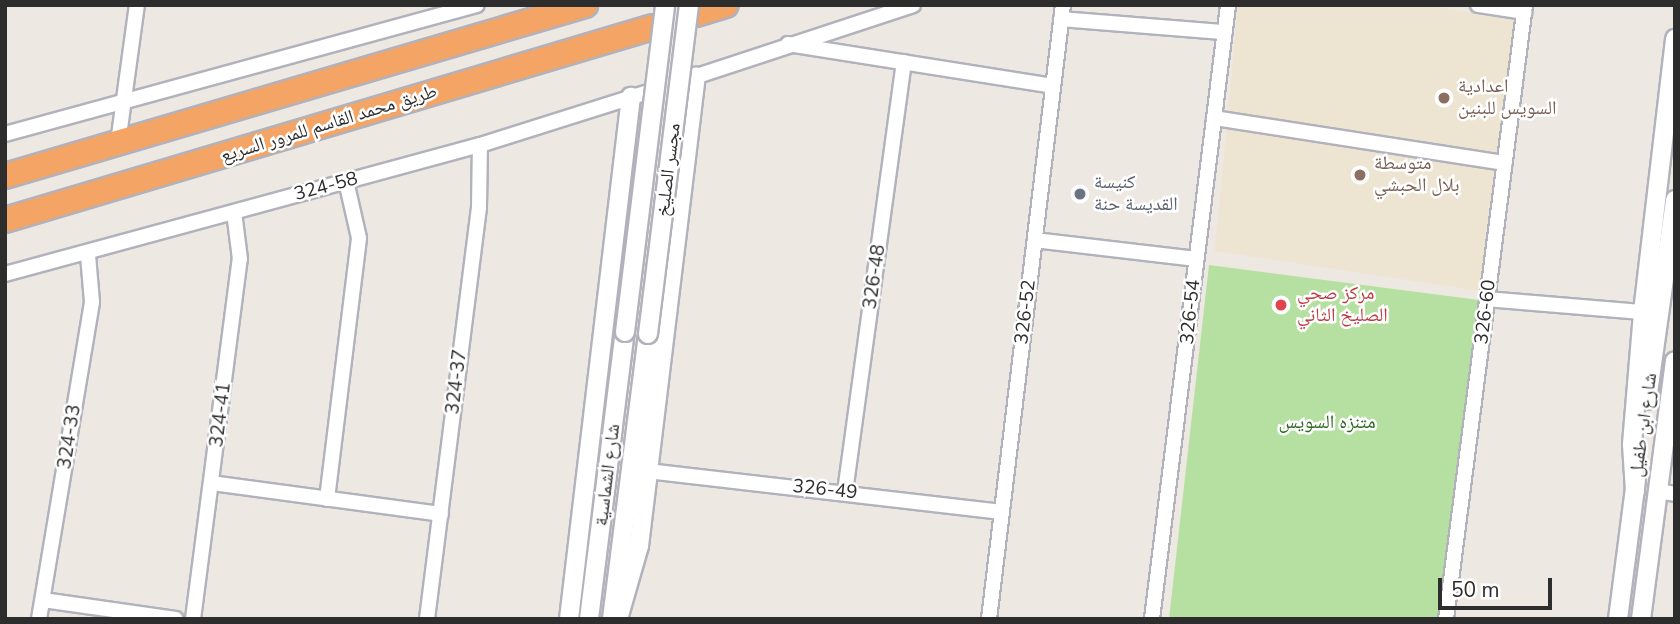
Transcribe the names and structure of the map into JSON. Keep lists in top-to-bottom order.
{
  "streets": {
    "highway": ["طريق محمد القاسم للمرور السريع"],
    "street": [
      "مجسر الصليخ",
      "324-58",
      "326-48",
      "326-52",
      "326-54",
      "326-60",
      "324-37",
      "324-41",
      "شارع ابن طفيل",
      "324-33",
      "شارع الشماسية",
      "326-49"
    ]
  },
  "crossings": [
    ["مجسر الصليخ", "شارع الشماسية"],
    ["324-58", "324-37"],
    ["324-58", "324-41"],
    ["324-58", "324-33"],
    ["326-48", "326-49"],
    ["326-52", "326-49"]
  ],
  "parks": ["متنزه السويس"],
  "places": [
    "اعدادية السويس للبنين",
    "متوسطة بلال الحبشي",
    "كنيسة القديسة حنة",
    "مركز صحي الصليخ الثاني"
  ],
  "scale_bar": "50 m"
}
